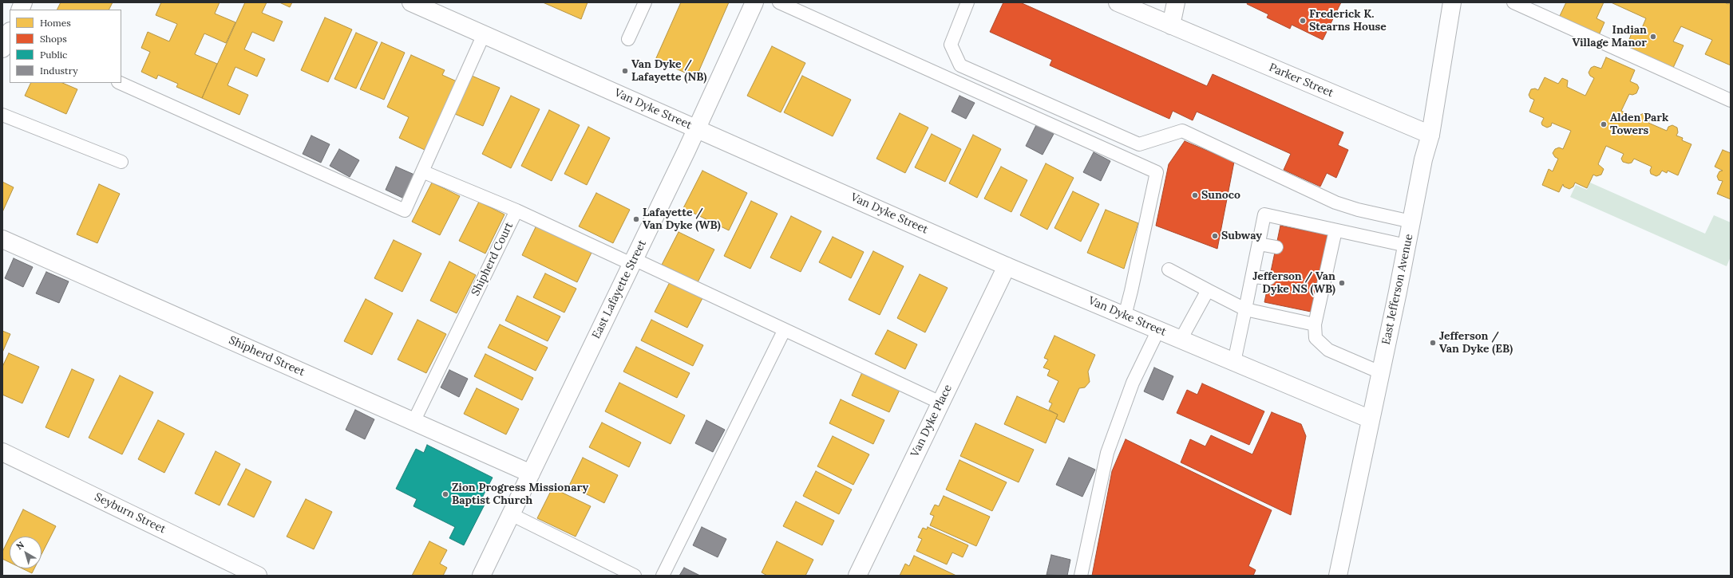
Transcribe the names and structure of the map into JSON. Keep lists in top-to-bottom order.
{
  "streets": {
    "street": [
      "Parker Street",
      "Van Dyke Street",
      "East Lafayette Street",
      "East Jefferson Avenue",
      "Shipherd Street",
      "Van Dyke Place",
      "Seyburn Street"
    ],
    "lane": ["Shipherd Court"]
  },
  "crossings": [
    ["Parker Street", "East Jefferson Avenue"],
    ["Van Dyke Street", "East Lafayette Street"],
    ["Van Dyke Street", "East Jefferson Avenue"],
    ["Van Dyke Street", "Van Dyke Place"],
    ["Shipherd Court", "East Lafayette Street"],
    ["Shipherd Court", "Shipherd Street"],
    ["Shipherd Court", "Van Dyke Place"],
    ["East Lafayette Street", "Shipherd Street"]
  ],
  "places": [
    "Frederick K. Stearns House",
    "Indian Village Manor",
    "Van Dyke / Lafayette (NB)",
    "Alden Park Towers",
    "Sunoco",
    "Lafayette / Van Dyke (WB)",
    "Subway",
    "Jefferson / Van Dyke NS (WB)",
    "Jefferson / Van Dyke (EB)",
    "Zion Progress Missionary Baptist Church"
  ],
  "legend": [
    "Homes",
    "Shops",
    "Public",
    "Industry"
  ],
  "north": "top left"
}
